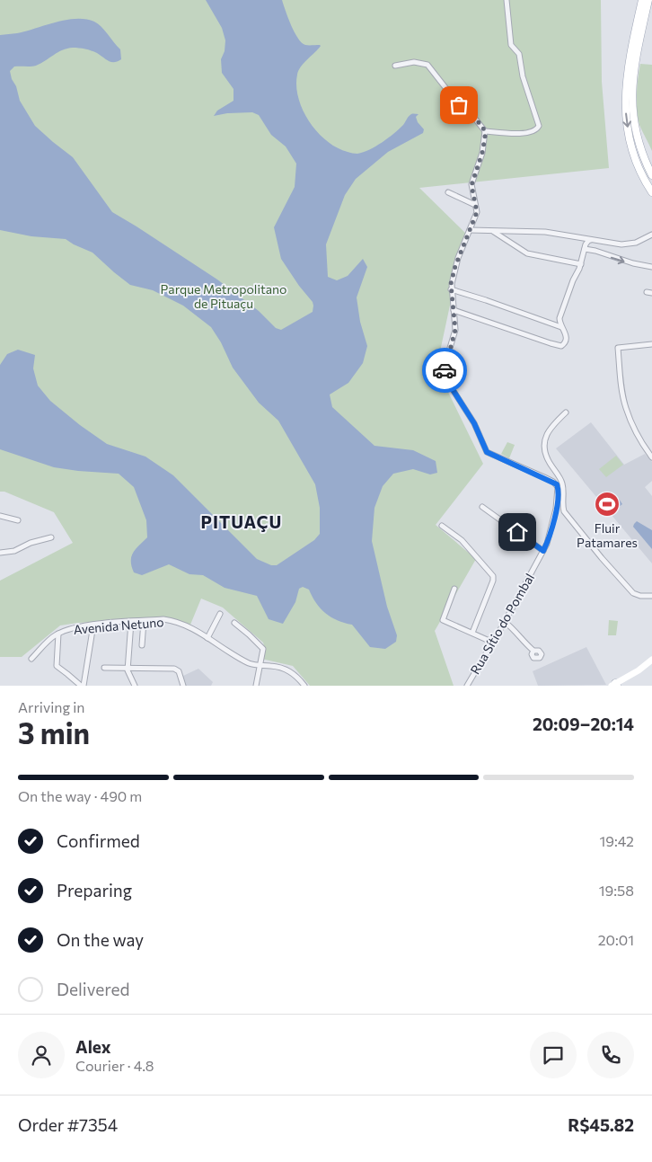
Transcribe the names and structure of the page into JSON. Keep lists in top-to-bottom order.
{
  "streets": {
    "street": ["Rua Sítio do Pombal", "Avenida Netuno"]
  },
  "districts": ["PITUAÇU"],
  "parks": ["Parque Metropolitano de Pituaçu"],
  "places": {
    "sports": ["Fluir Patamares"]
  },
  "page": {
    "heading": ["3 min", "Arriving in", "20:09–20:14"],
    "panel": [
      "Alex",
      "Courier · 4.8",
      "Order #7354",
      "R$45.82"
    ],
    "bar": "On the way · 490 m",
    "list": [
      ["Confirmed", "19:42"],
      ["Preparing", "19:58"],
      ["On the way", "20:01"],
      "Delivered"
    ]
  }
}
